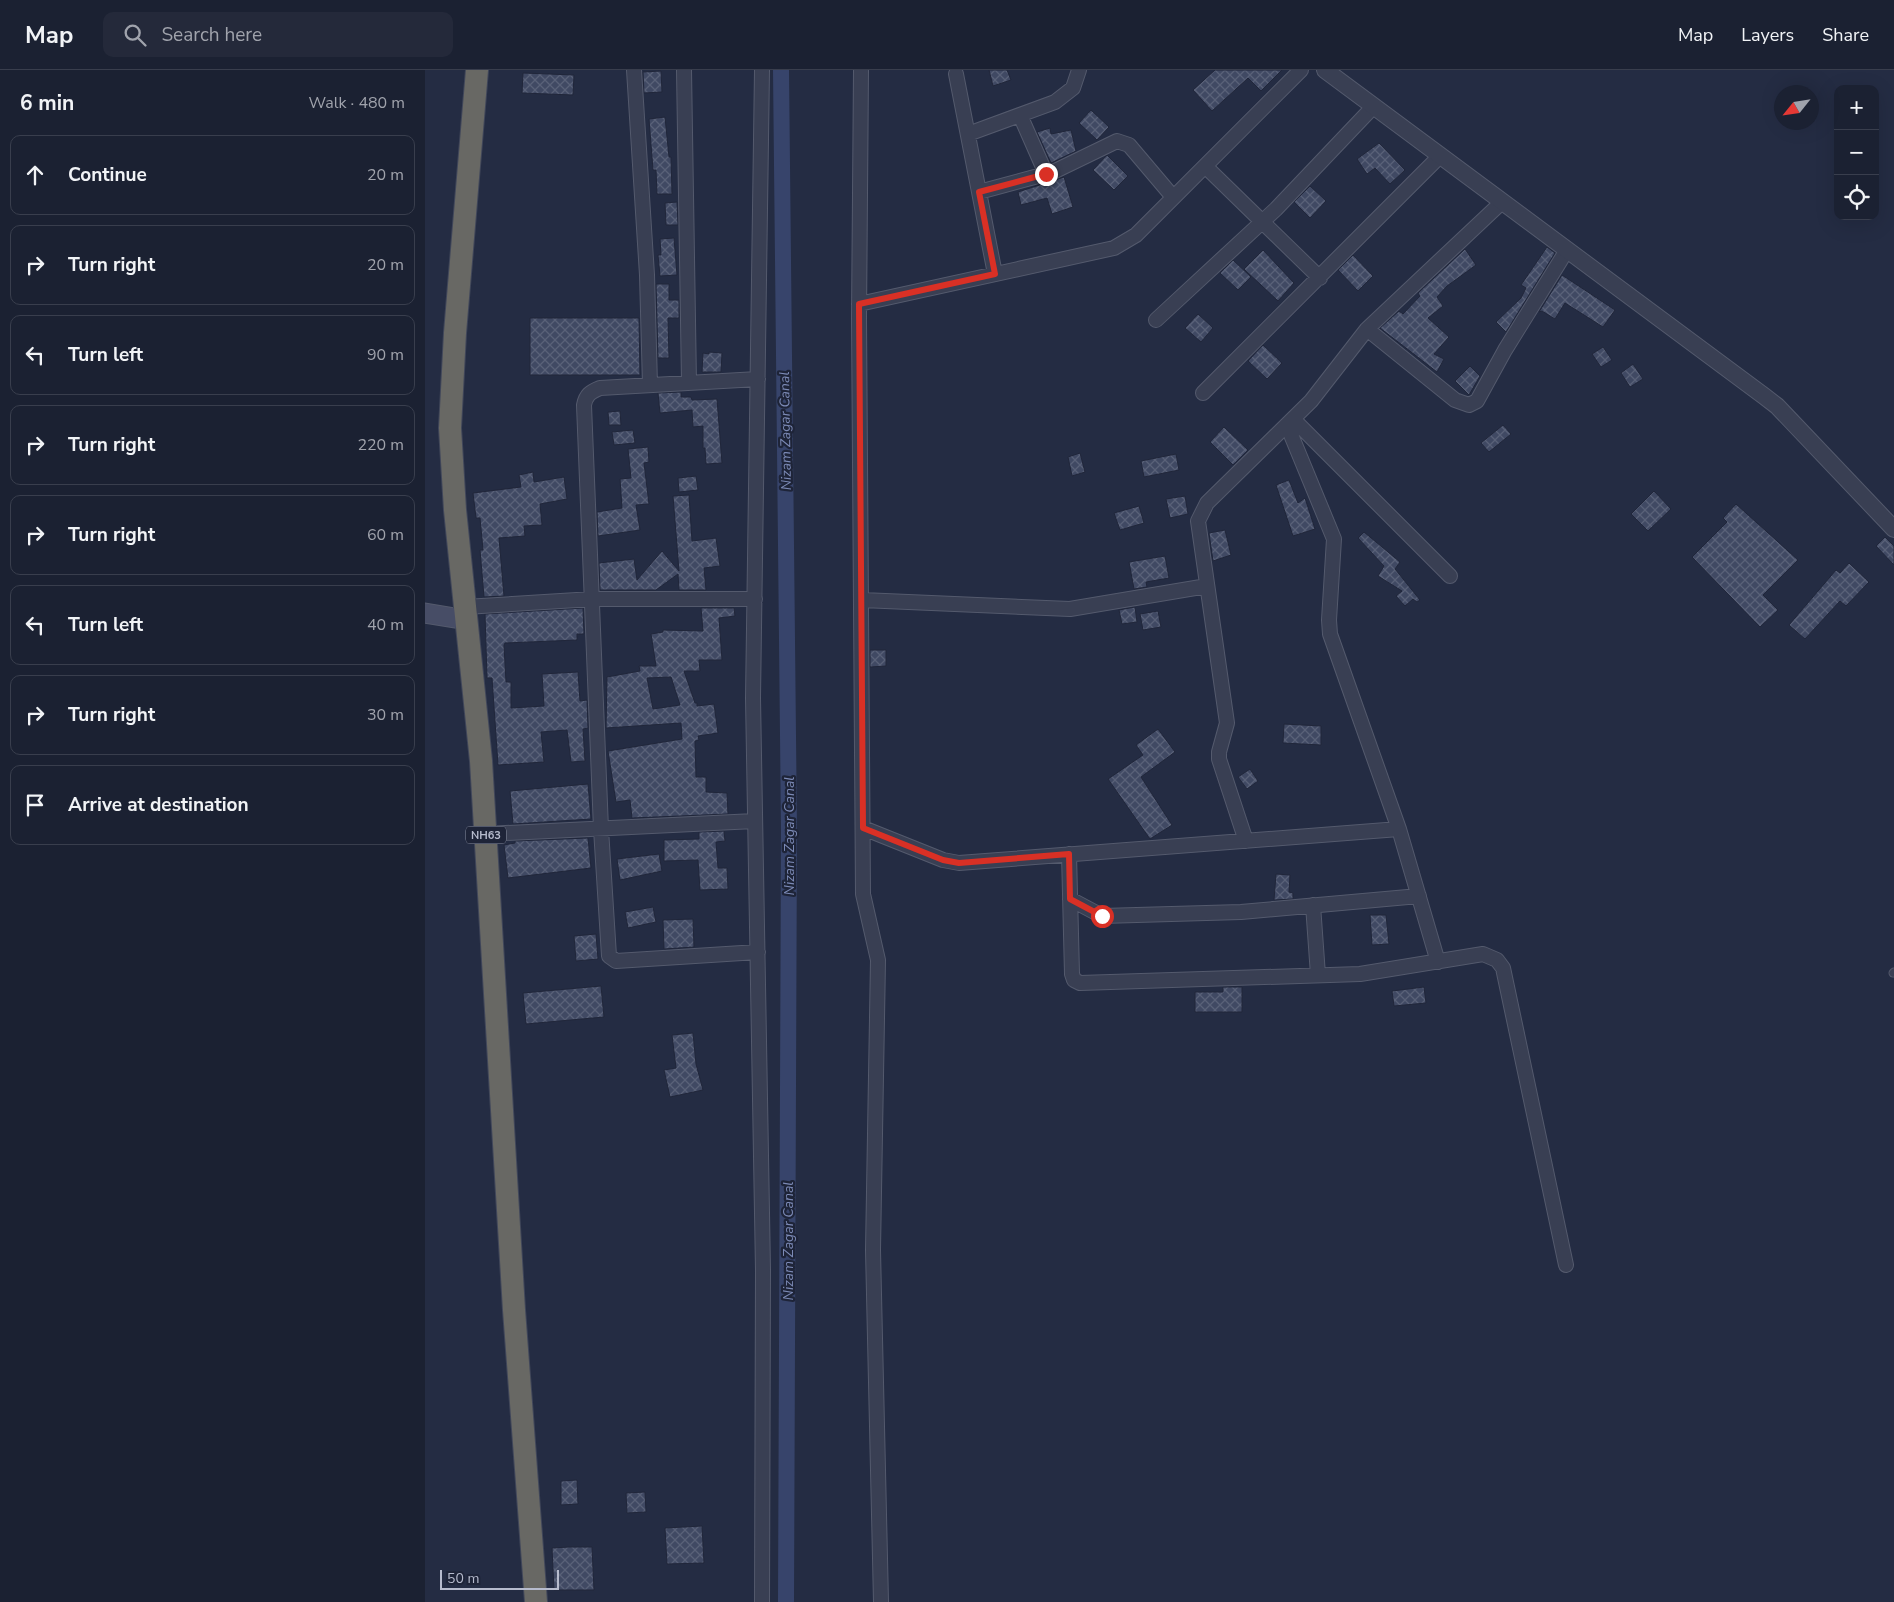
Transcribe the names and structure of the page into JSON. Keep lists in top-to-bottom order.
{
  "streets": {
    "highway": ["NH63"]
  },
  "water": ["Nizam Zagar Canal"],
  "scale_bar": "50 m",
  "north": "bottom left",
  "page": {
    "header": "Map",
    "search": "Search here",
    "nav": ["Map", "Layers", "Share"],
    "heading": ["6 min", "Walk · 480 m"],
    "map_buttons": ["+", "−"],
    "list": [
      ["Continue", "20 m"],
      ["Turn right", "20 m"],
      ["Turn left", "90 m"],
      ["Turn right", "220 m"],
      ["Turn right", "60 m"],
      ["Turn left", "40 m"],
      ["Turn right", "30 m"],
      "Arrive at destination"
    ],
    "scale": "50 m"
  }
}
